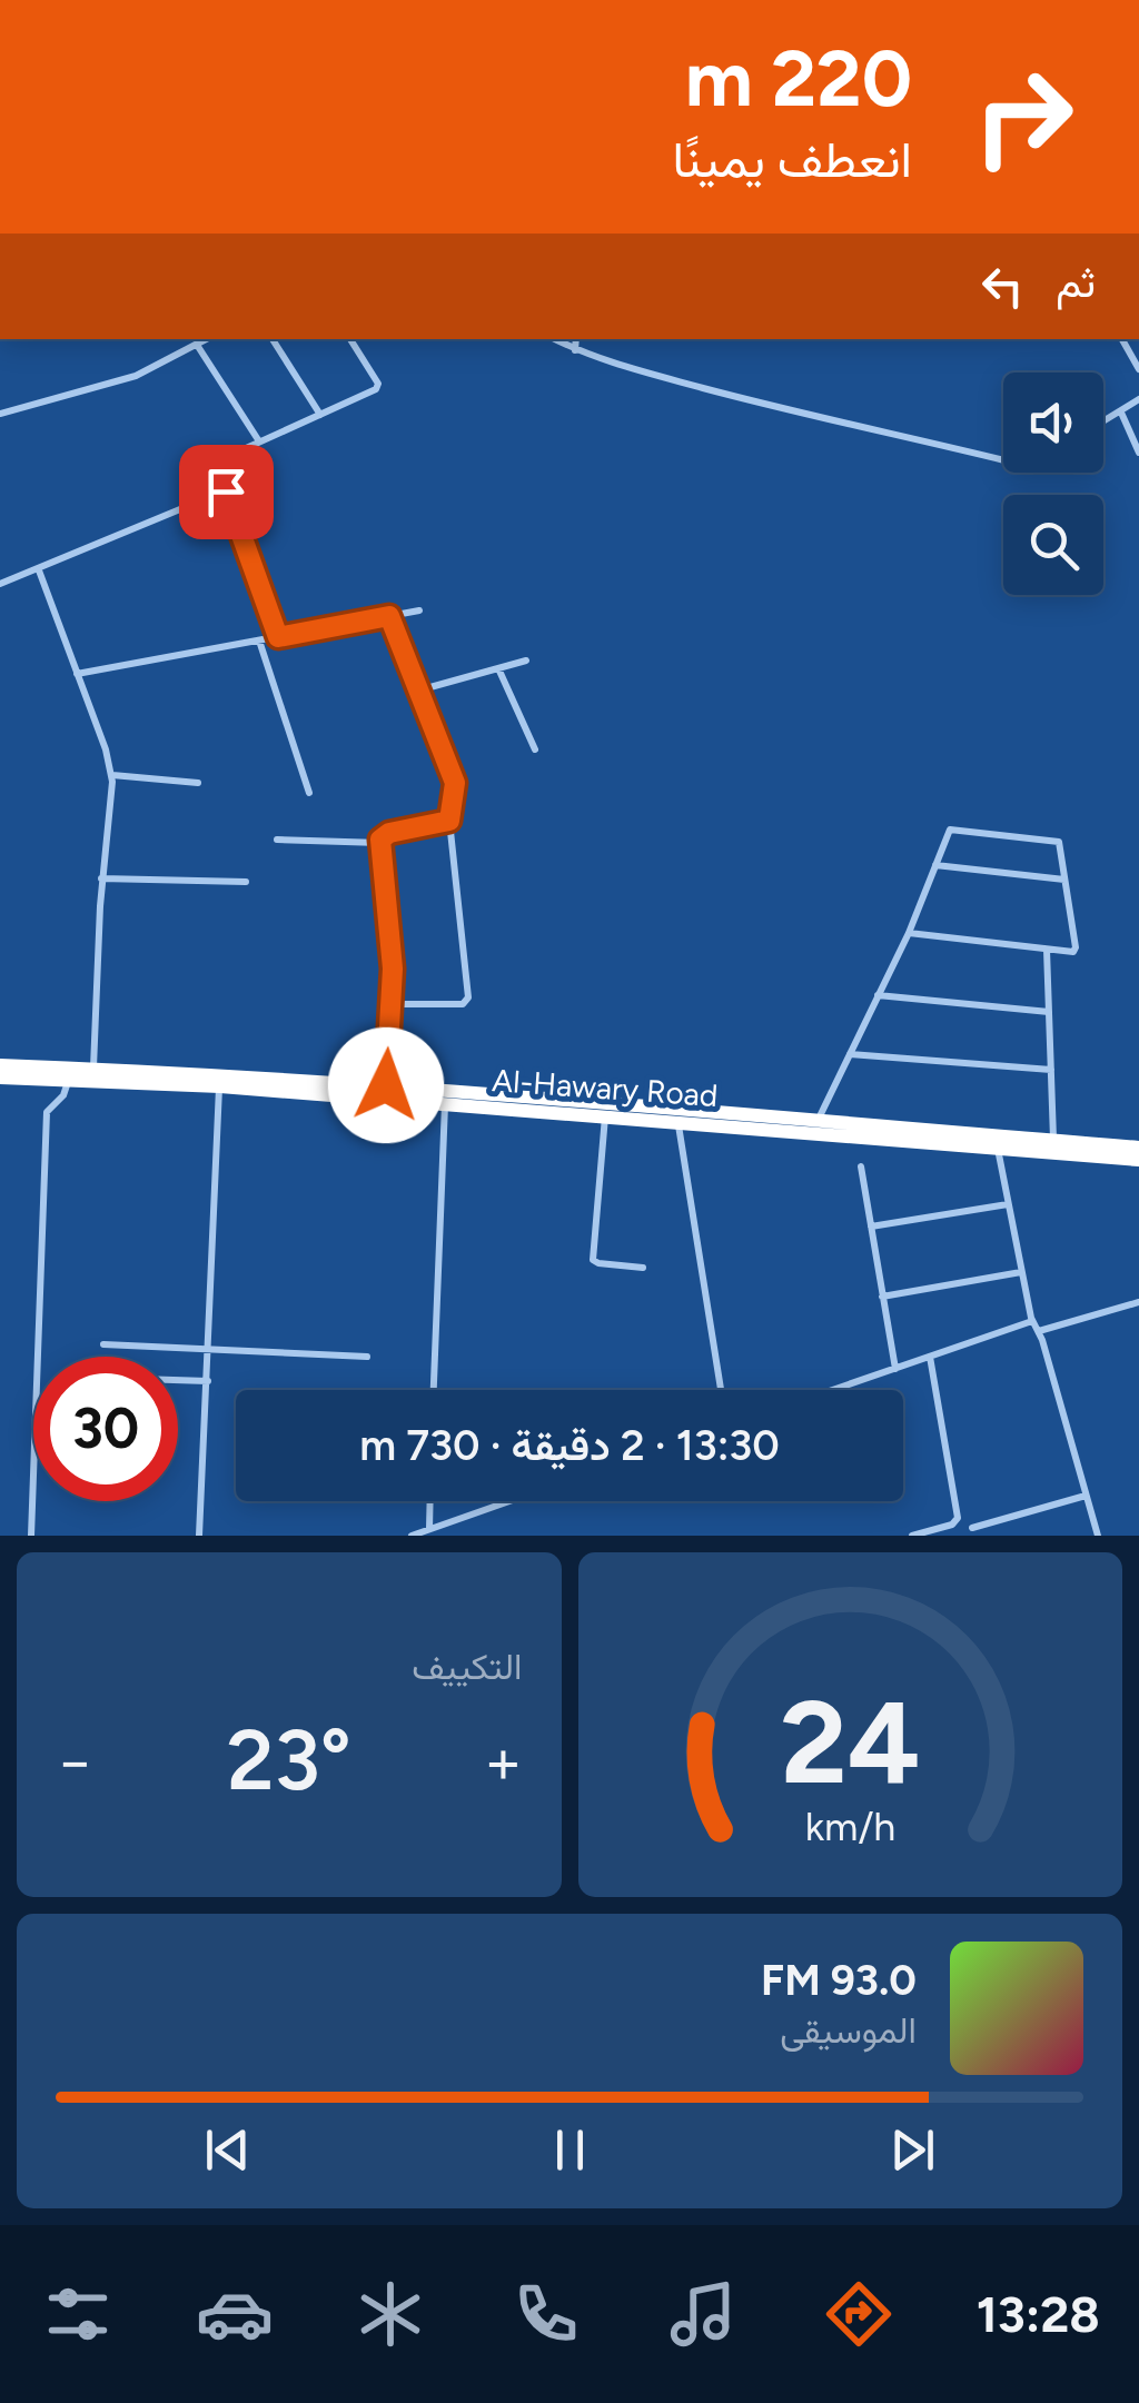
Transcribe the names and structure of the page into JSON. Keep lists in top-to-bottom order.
{
  "streets": {
    "highway": ["Al-Hawary Road"]
  },
  "page": {
    "turn": ["220 m", "انعطف يمينًا"],
    "then": "ثم",
    "limit": "30",
    "trip": "13:30 · 2 دقيقة · 730 m",
    "tile": "التكييف",
    "heat": ["−", "23°", "+"],
    "song": ["93.0 FM", "الموسيقى"],
    "tabs": "13:28",
    "gauge": ["24", "km/h"]
  }
}
